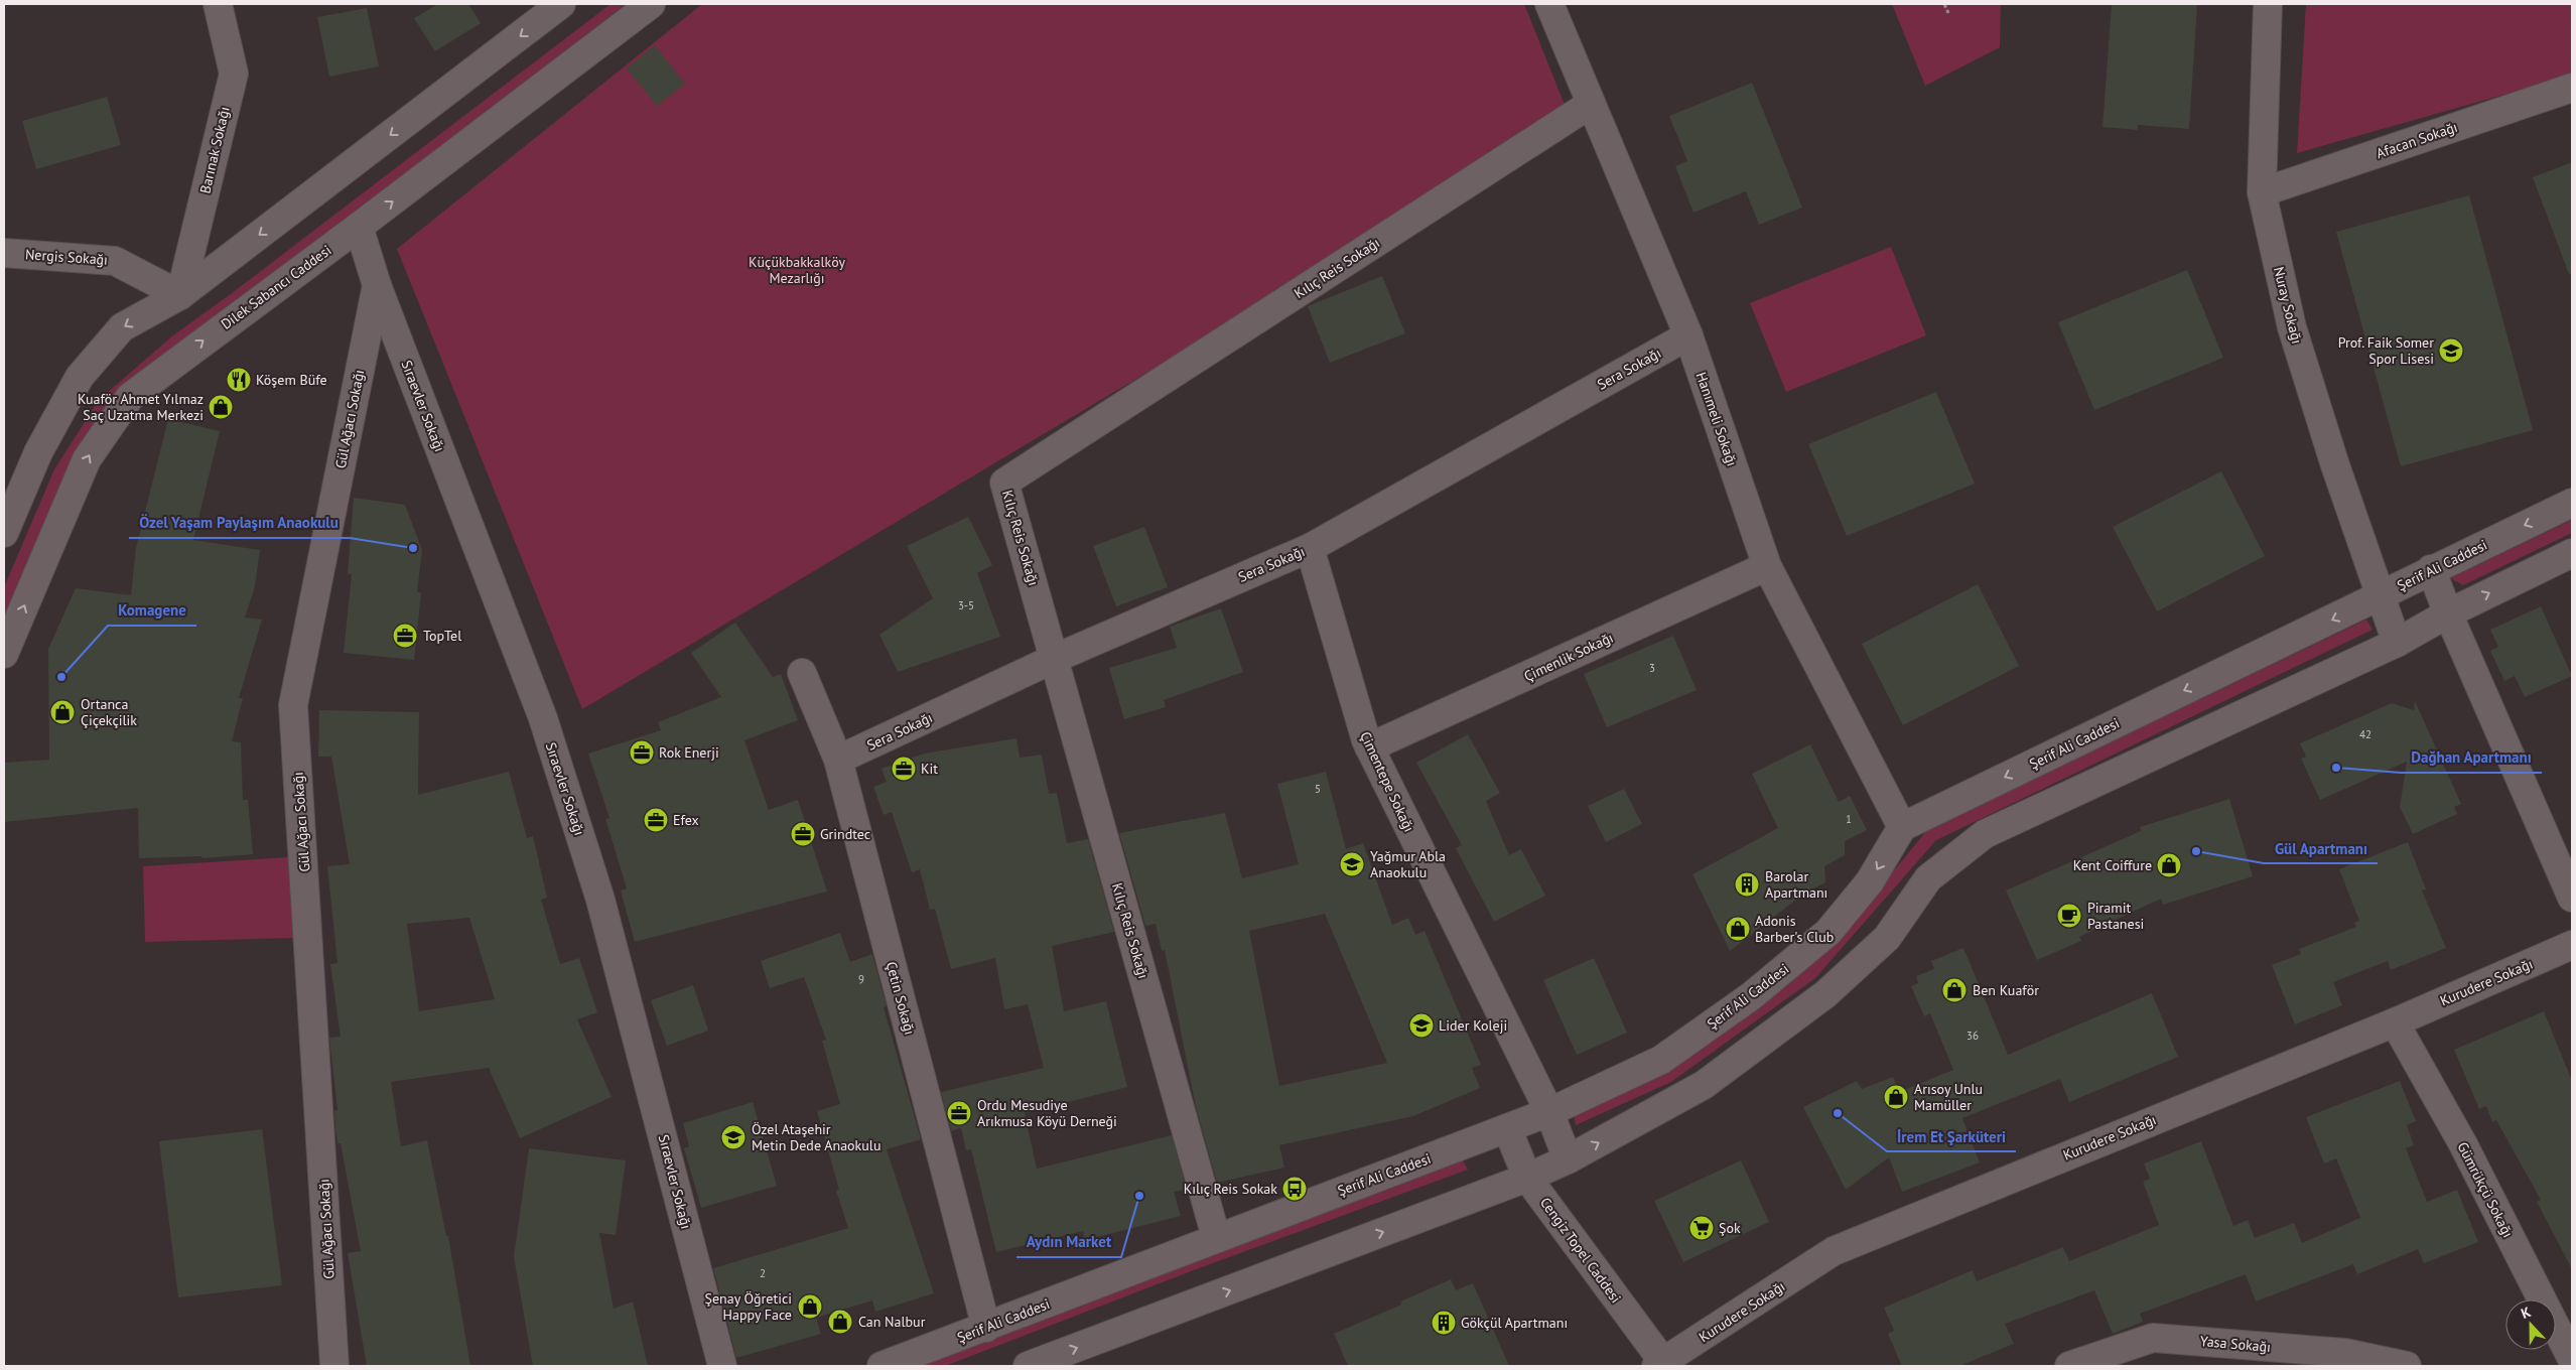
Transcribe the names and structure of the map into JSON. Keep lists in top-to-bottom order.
{
  "streets": {
    "street": [
      "Afacan Sokağı",
      "Barınak Sokağı",
      "Nergis Sokağı",
      "Kılıç Reis Sokağı",
      "Dilek Sabancı Caddesi",
      "Nuray Sokağı",
      "Sera Sokağı",
      "Sıraevler Sokağı",
      "Gül Ağacı Sokağı",
      "Hanımeli Sokağı",
      "Şerif Ali Caddesi",
      "Çimenlik Sokağı",
      "Çimentepe Sokağı",
      "Kurudere Sokağı",
      "Çetin Sokağı",
      "Gümrükçü Sokağı",
      "Cengiz Topel Caddesi",
      "Yasa Sokağı"
    ]
  },
  "crossings": [
    ["Afacan Sokağı", "Nuray Sokağı"],
    ["Barınak Sokağı", "Nergis Sokağı"],
    ["Kılıç Reis Sokağı", "Sera Sokağı"],
    ["Kılıç Reis Sokağı", "Hanımeli Sokağı"],
    ["Kılıç Reis Sokağı", "Şerif Ali Caddesi"],
    ["Dilek Sabancı Caddesi", "Sıraevler Sokağı"],
    ["Nuray Sokağı", "Şerif Ali Caddesi"],
    ["Sera Sokağı", "Hanımeli Sokağı"],
    ["Sera Sokağı", "Çimentepe Sokağı"],
    ["Sera Sokağı", "Çetin Sokağı"],
    ["Sıraevler Sokağı", "Gül Ağacı Sokağı"],
    ["Hanımeli Sokağı", "Şerif Ali Caddesi"],
    ["Hanımeli Sokağı", "Çimenlik Sokağı"],
    ["Şerif Ali Caddesi", "Çimentepe Sokağı"],
    ["Şerif Ali Caddesi", "Çetin Sokağı"],
    ["Şerif Ali Caddesi", "Cengiz Topel Caddesi"],
    ["Çimenlik Sokağı", "Çimentepe Sokağı"],
    ["Kurudere Sokağı", "Gümrükçü Sokağı"],
    ["Kurudere Sokağı", "Cengiz Topel Caddesi"]
  ],
  "parks": ["Küçükbakkalköy Mezarlığı"],
  "places": {
    "school or university": [
      "Prof. Faik Somer Spor Lisesi",
      "Yağmur Abla Anaokulu",
      "Lider Koleji",
      "Özel Ataşehir Metin Dede Anaokulu"
    ],
    "restaurant": ["Köşem Büfe"],
    "shop": [
      "Kuaför Ahmet Yılmaz Saç Uzatma Merkezi",
      "Ortanca Çiçekçilik",
      "Kent Coiffure",
      "Adonis Barber's Club",
      "Ben Kuaför",
      "Arısoy Unlu Mamüller",
      "Şenay Öğretici Happy Face",
      "Can Nalbur"
    ],
    "other": [
      "Özel Yaşam Paylaşım Anaokulu",
      "Komagene",
      "Dağhan Apartmanı",
      "Gül Apartmanı",
      "İrem Et Şarküteri",
      "Aydın Market"
    ],
    "office": [
      "TopTel",
      "Rok Enerji",
      "Kit",
      "Efex",
      "Grindtec",
      "Ordu Mesudiye Arıkmusa Köyü Derneği"
    ],
    "building": ["Barolar Apartmanı", "Gökçül Apartmanı"],
    "cafe": ["Piramit Pastanesi"],
    "bus stop": ["Kılıç Reis Sokak"],
    "supermarket": ["Şok"]
  },
  "house_numbers": [
    "3-5",
    "3",
    "42",
    "5",
    "1",
    "9",
    "36",
    "2"
  ],
  "north": "top"
}
